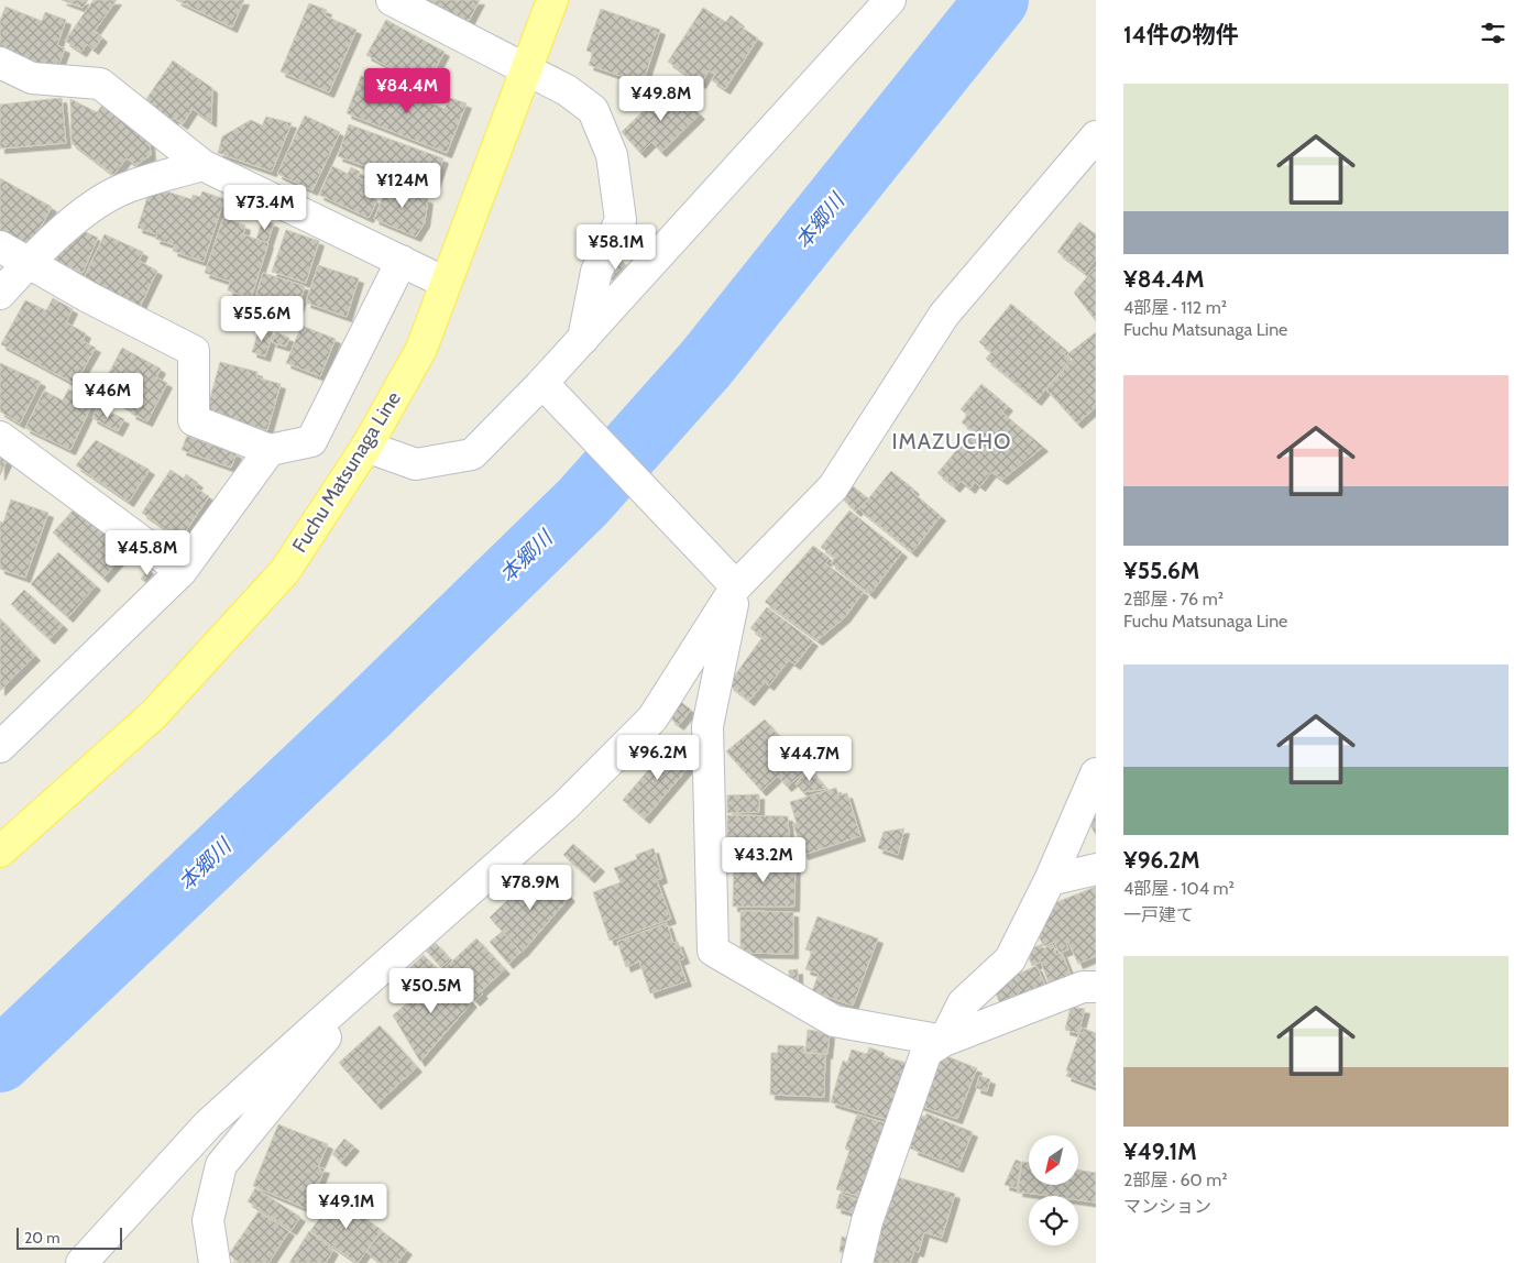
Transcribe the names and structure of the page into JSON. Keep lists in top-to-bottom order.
{
  "streets": {
    "main road": ["Fuchu Matsunaga Line"]
  },
  "districts": ["IMAZUCHO"],
  "water": ["本郷川"],
  "scale_bar": "20 m",
  "north": "bottom left",
  "page": {
    "heading": "14件の物件",
    "list": [
      {
        "name": "¥84.4M",
        "note": "4部屋 · 112 m² · Fuchu Matsunaga Line"
      },
      {
        "name": "¥55.6M",
        "note": "2部屋 · 76 m² · Fuchu Matsunaga Line"
      },
      {
        "name": "¥96.2M",
        "note": "4部屋 · 104 m² · 一戸建て"
      },
      {
        "name": "¥49.1M",
        "note": "2部屋 · 60 m² · マンション"
      }
    ],
    "price": [
      "¥84.4M",
      "¥49.8M",
      "¥124M",
      "¥73.4M",
      "¥58.1M",
      "¥55.6M",
      "¥46M",
      "¥45.8M",
      "¥96.2M",
      "¥44.7M",
      "¥43.2M",
      "¥78.9M",
      "¥50.5M",
      "¥49.1M"
    ],
    "scale": "20 m"
  }
}
